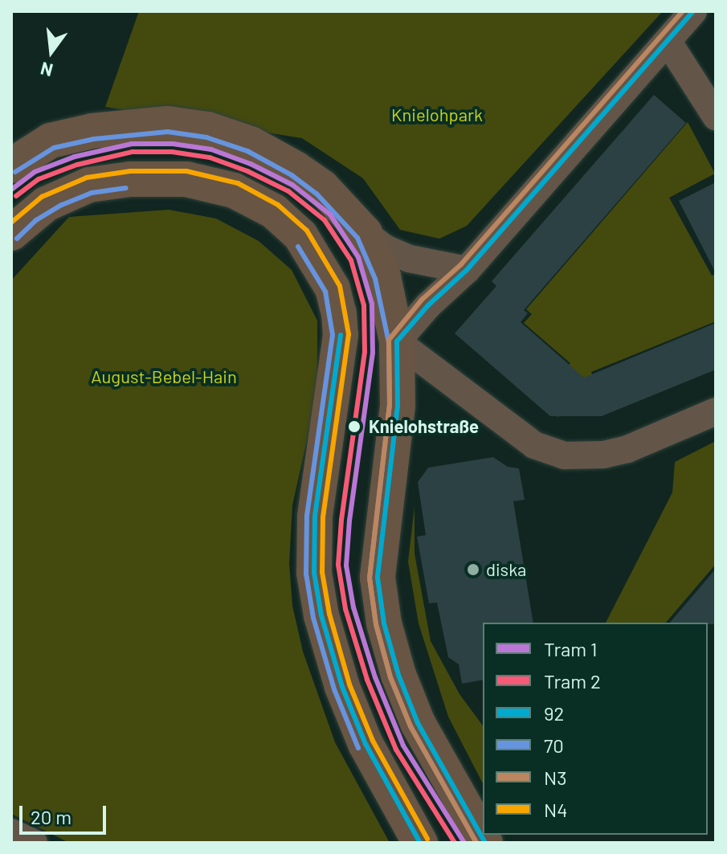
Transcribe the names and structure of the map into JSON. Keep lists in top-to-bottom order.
{
  "parks": ["Knielohpark", "August-Bebel-Hain"],
  "places": ["Knielohstraße", "diska"],
  "lines": [
    "transit line 92",
    "transit line N3",
    "transit line 70",
    "tram line 1",
    "tram line 2",
    "transit line N4"
  ],
  "legend": [
    "Tram 1",
    "Tram 2",
    "92",
    "70",
    "N3",
    "N4"
  ],
  "scale_bar": "20 m",
  "north": "bottom"
}
